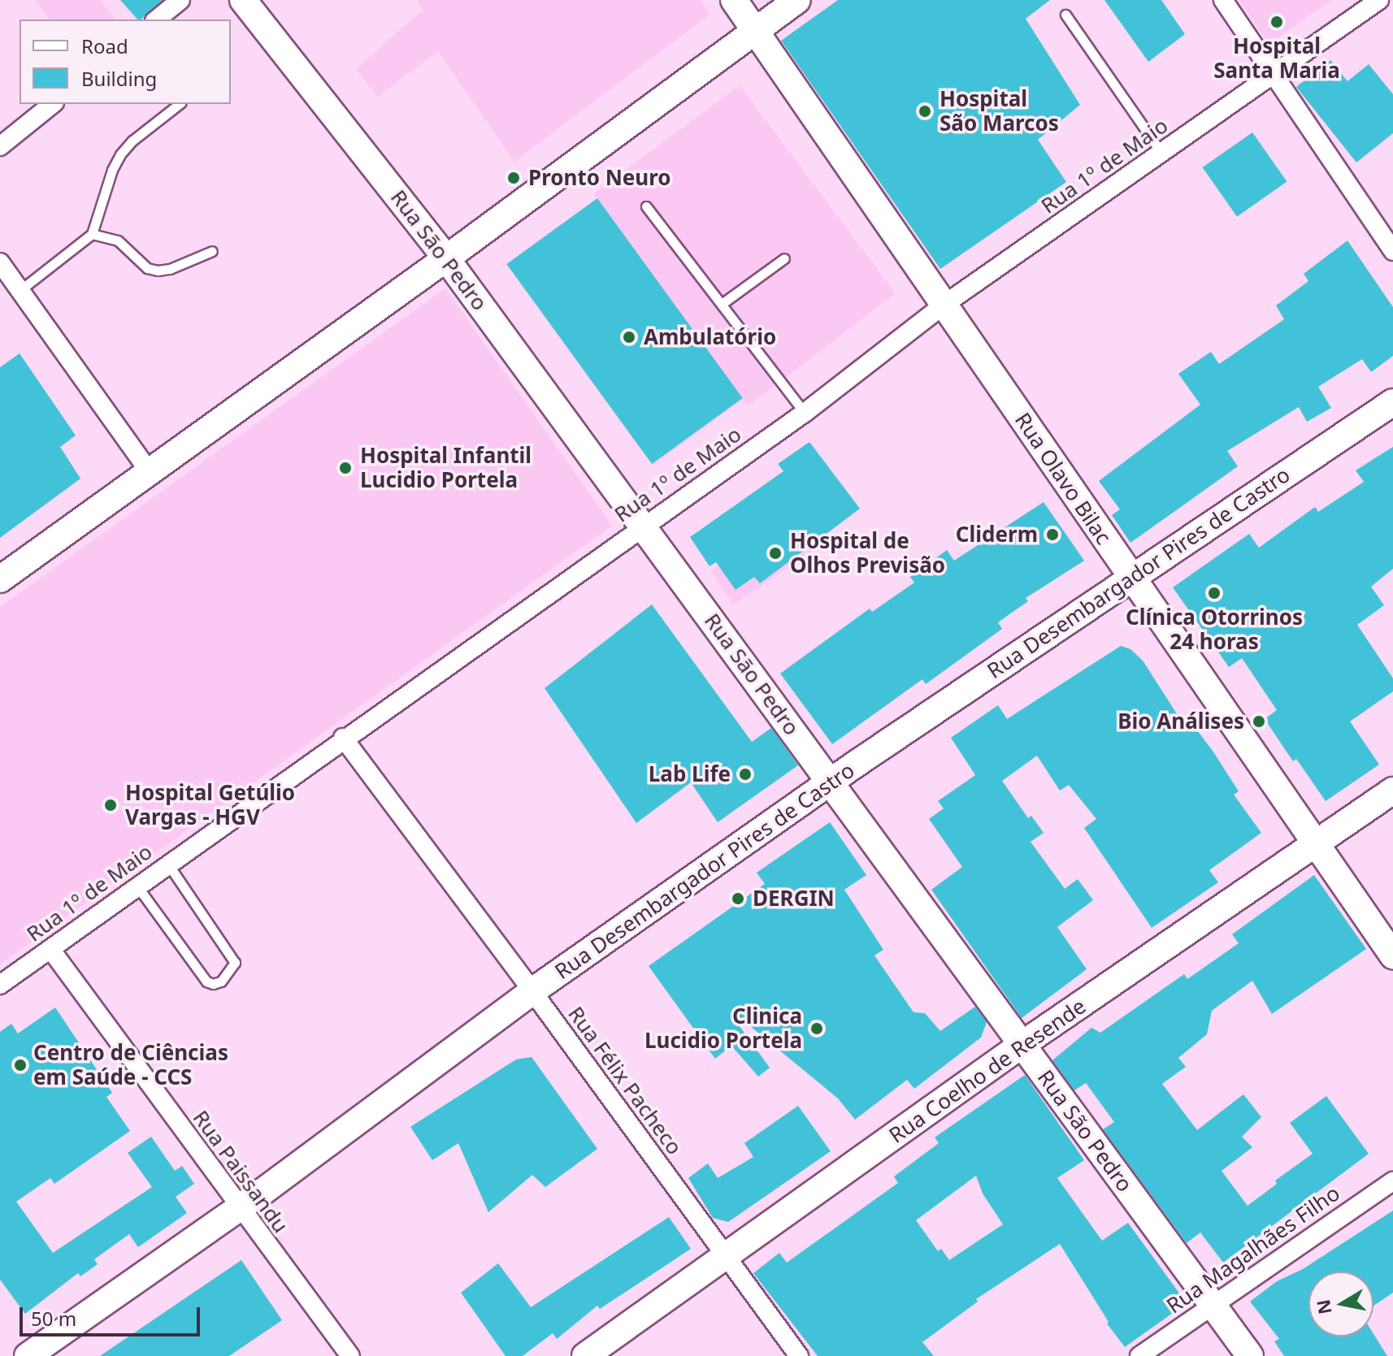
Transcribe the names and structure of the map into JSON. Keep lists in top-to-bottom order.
{
  "streets": {
    "street": [
      "Rua 1º de Maio",
      "Rua São Pedro",
      "Rua Olavo Bilac",
      "Rua Desembargador Pires de Castro",
      "Rua Coelho de Resende",
      "Rua Félix Pacheco",
      "Rua Paissandu",
      "Rua Magalhães Filho"
    ]
  },
  "crossings": [
    ["Rua 1º de Maio", "Rua São Pedro"],
    ["Rua 1º de Maio", "Rua Olavo Bilac"],
    ["Rua 1º de Maio", "Rua Félix Pacheco"],
    ["Rua 1º de Maio", "Rua Paissandu"],
    ["Rua São Pedro", "Rua Desembargador Pires de Castro"],
    ["Rua São Pedro", "Rua Coelho de Resende"],
    ["Rua São Pedro", "Rua Magalhães Filho"],
    ["Rua Olavo Bilac", "Rua Desembargador Pires de Castro"],
    ["Rua Olavo Bilac", "Rua Coelho de Resende"],
    ["Rua Desembargador Pires de Castro", "Rua Félix Pacheco"],
    ["Rua Desembargador Pires de Castro", "Rua Paissandu"],
    ["Rua Coelho de Resende", "Rua Félix Pacheco"]
  ],
  "places": [
    "Hospital Santa Maria",
    "Hospital São Marcos",
    "Pronto Neuro",
    "Ambulatório",
    "Hospital Infantil Lucidio Portela",
    "Cliderm",
    "Hospital de Olhos Previsão",
    "Clínica Otorrinos 24 horas",
    "Bio Análises",
    "Lab Life",
    "Hospital Getúlio Vargas - HGV",
    "DERGIN",
    "Clinica Lucidio Portela",
    "Centro de Ciências em Saúde - CCS"
  ],
  "legend": ["Road", "Building"],
  "scale_bar": "50 m",
  "north": "left"
}
